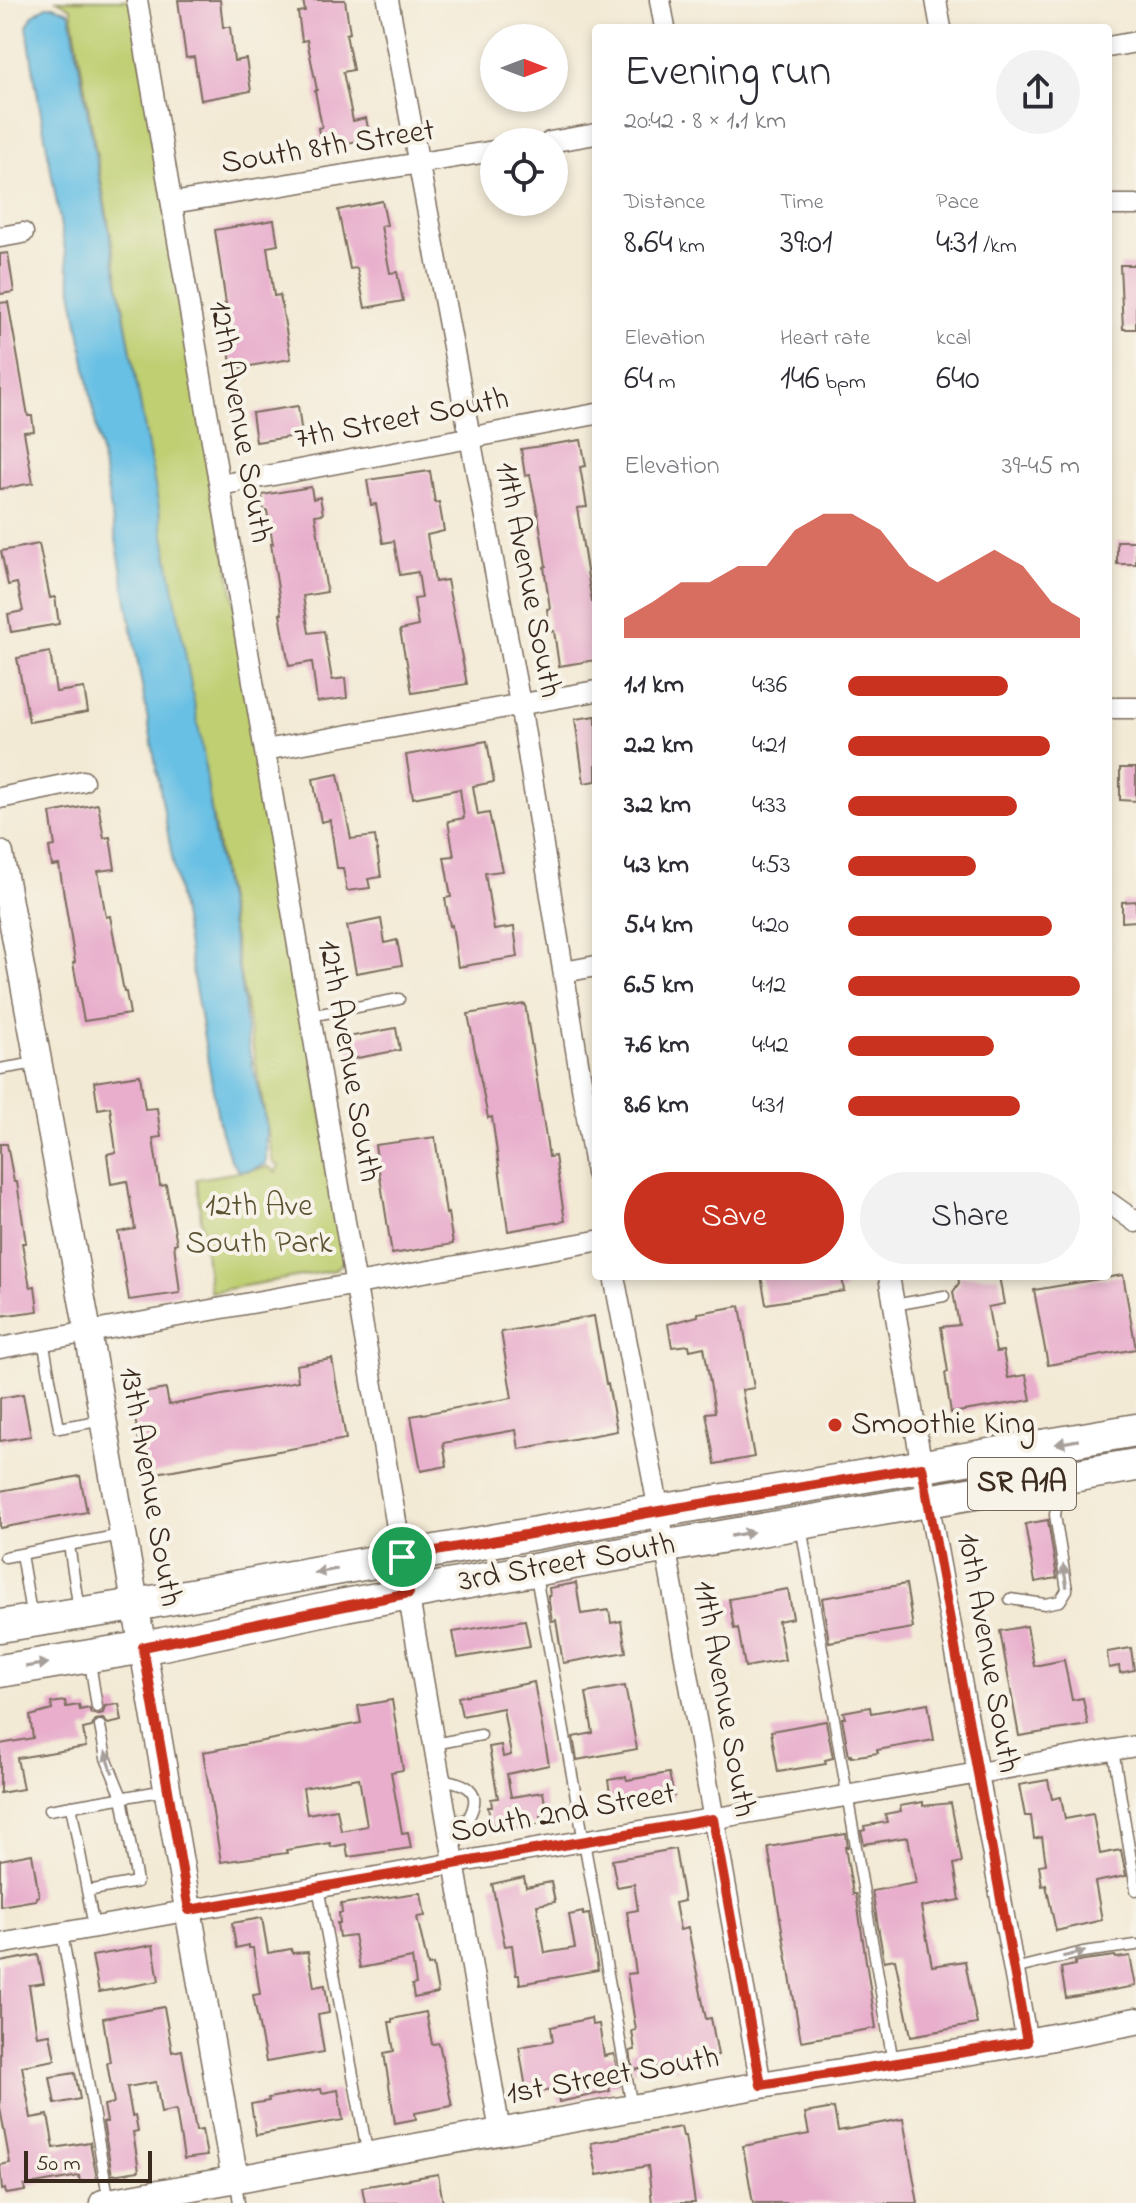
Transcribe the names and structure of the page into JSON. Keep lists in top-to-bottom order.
{
  "streets": {
    "main road": ["SR A1A", "3rd Street South"],
    "street": [
      "South 8th Street",
      "7th Street South",
      "12th Avenue South",
      "11th Avenue South",
      "13th Avenue South",
      "10th Avenue South",
      "South 2nd Street",
      "1st Street South"
    ]
  },
  "crossings": [
    ["South 8th Street", "12th Avenue South"],
    ["South 8th Street", "11th Avenue South"],
    ["7th Street South", "12th Avenue South"],
    ["7th Street South", "11th Avenue South"],
    ["12th Avenue South", "3rd Street South"],
    ["12th Avenue South", "South 2nd Street"],
    ["12th Avenue South", "1st Street South"],
    ["11th Avenue South", "3rd Street South"],
    ["11th Avenue South", "South 2nd Street"],
    ["11th Avenue South", "1st Street South"],
    ["13th Avenue South", "3rd Street South"],
    ["13th Avenue South", "South 2nd Street"],
    ["13th Avenue South", "1st Street South"],
    ["3rd Street South", "10th Avenue South"],
    ["10th Avenue South", "South 2nd Street"],
    ["10th Avenue South", "1st Street South"]
  ],
  "parks": ["12th Ave South Park"],
  "places": ["Smoothie King"],
  "scale_bar": "50 m",
  "north": "right",
  "page": {
    "heading": ["Evening run", "20:42 · 8 × 1.1 km"],
    "stats": [
      ["Distance", "8.64 km"],
      ["Time", "39:01"],
      ["Pace", "4:31 /km"],
      ["Elevation", "64 m"],
      ["Heart rate", "146 bpm"],
      ["kcal", "640"]
    ],
    "chart": ["Elevation", "39–45 m"],
    "list": [
      {
        "name": "1.1 km",
        "note": "4:36"
      },
      {
        "name": "2.2 km",
        "note": "4:21"
      },
      {
        "name": "3.2 km",
        "note": "4:33"
      },
      {
        "name": "4.3 km",
        "note": "4:53"
      },
      {
        "name": "5.4 km",
        "note": "4:20"
      },
      {
        "name": "6.5 km",
        "note": "4:12"
      },
      {
        "name": "7.6 km",
        "note": "4:42"
      },
      {
        "name": "8.6 km",
        "note": "4:31"
      }
    ],
    "buttons": ["Save", "Share"],
    "scale": "50 m"
  }
}
